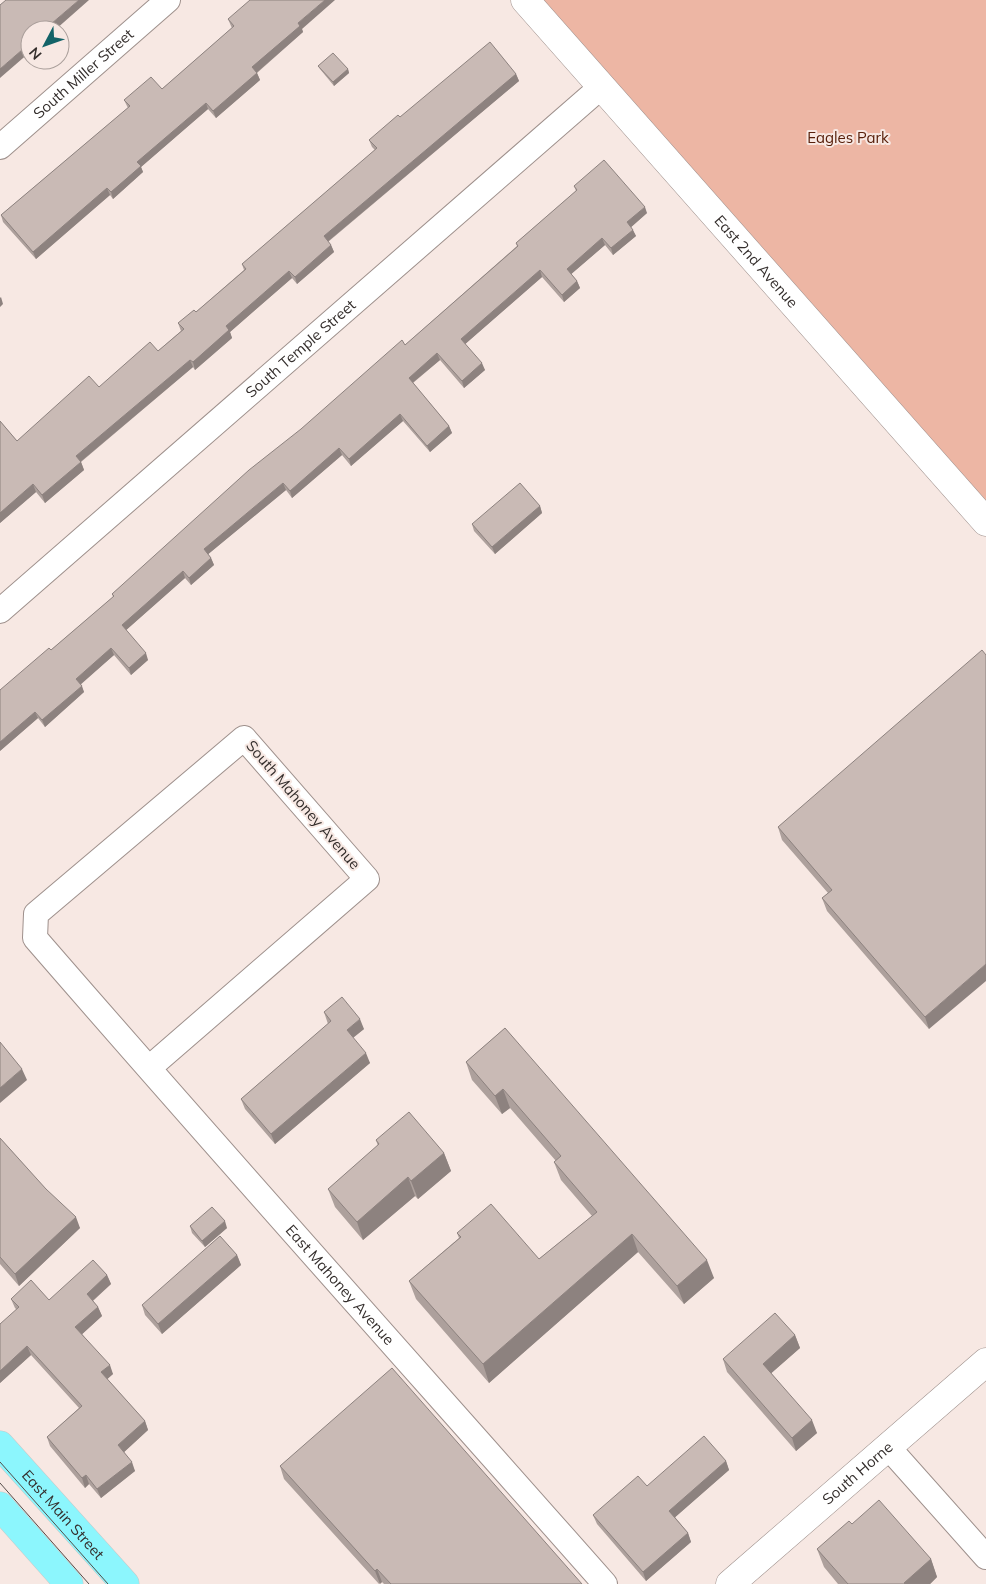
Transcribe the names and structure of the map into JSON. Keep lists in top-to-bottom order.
{
  "streets": {
    "main road": ["East Main Street"],
    "street": [
      "South Miller Street",
      "East 2nd Avenue",
      "South Temple Street",
      "South Mahoney Avenue",
      "East Mahoney Avenue",
      "South Horne"
    ]
  },
  "crossings": [
    ["East 2nd Avenue", "South Temple Street"],
    ["South Mahoney Avenue", "East Mahoney Avenue"]
  ],
  "parks": ["Eagles Park"],
  "north": "bottom left"
}
